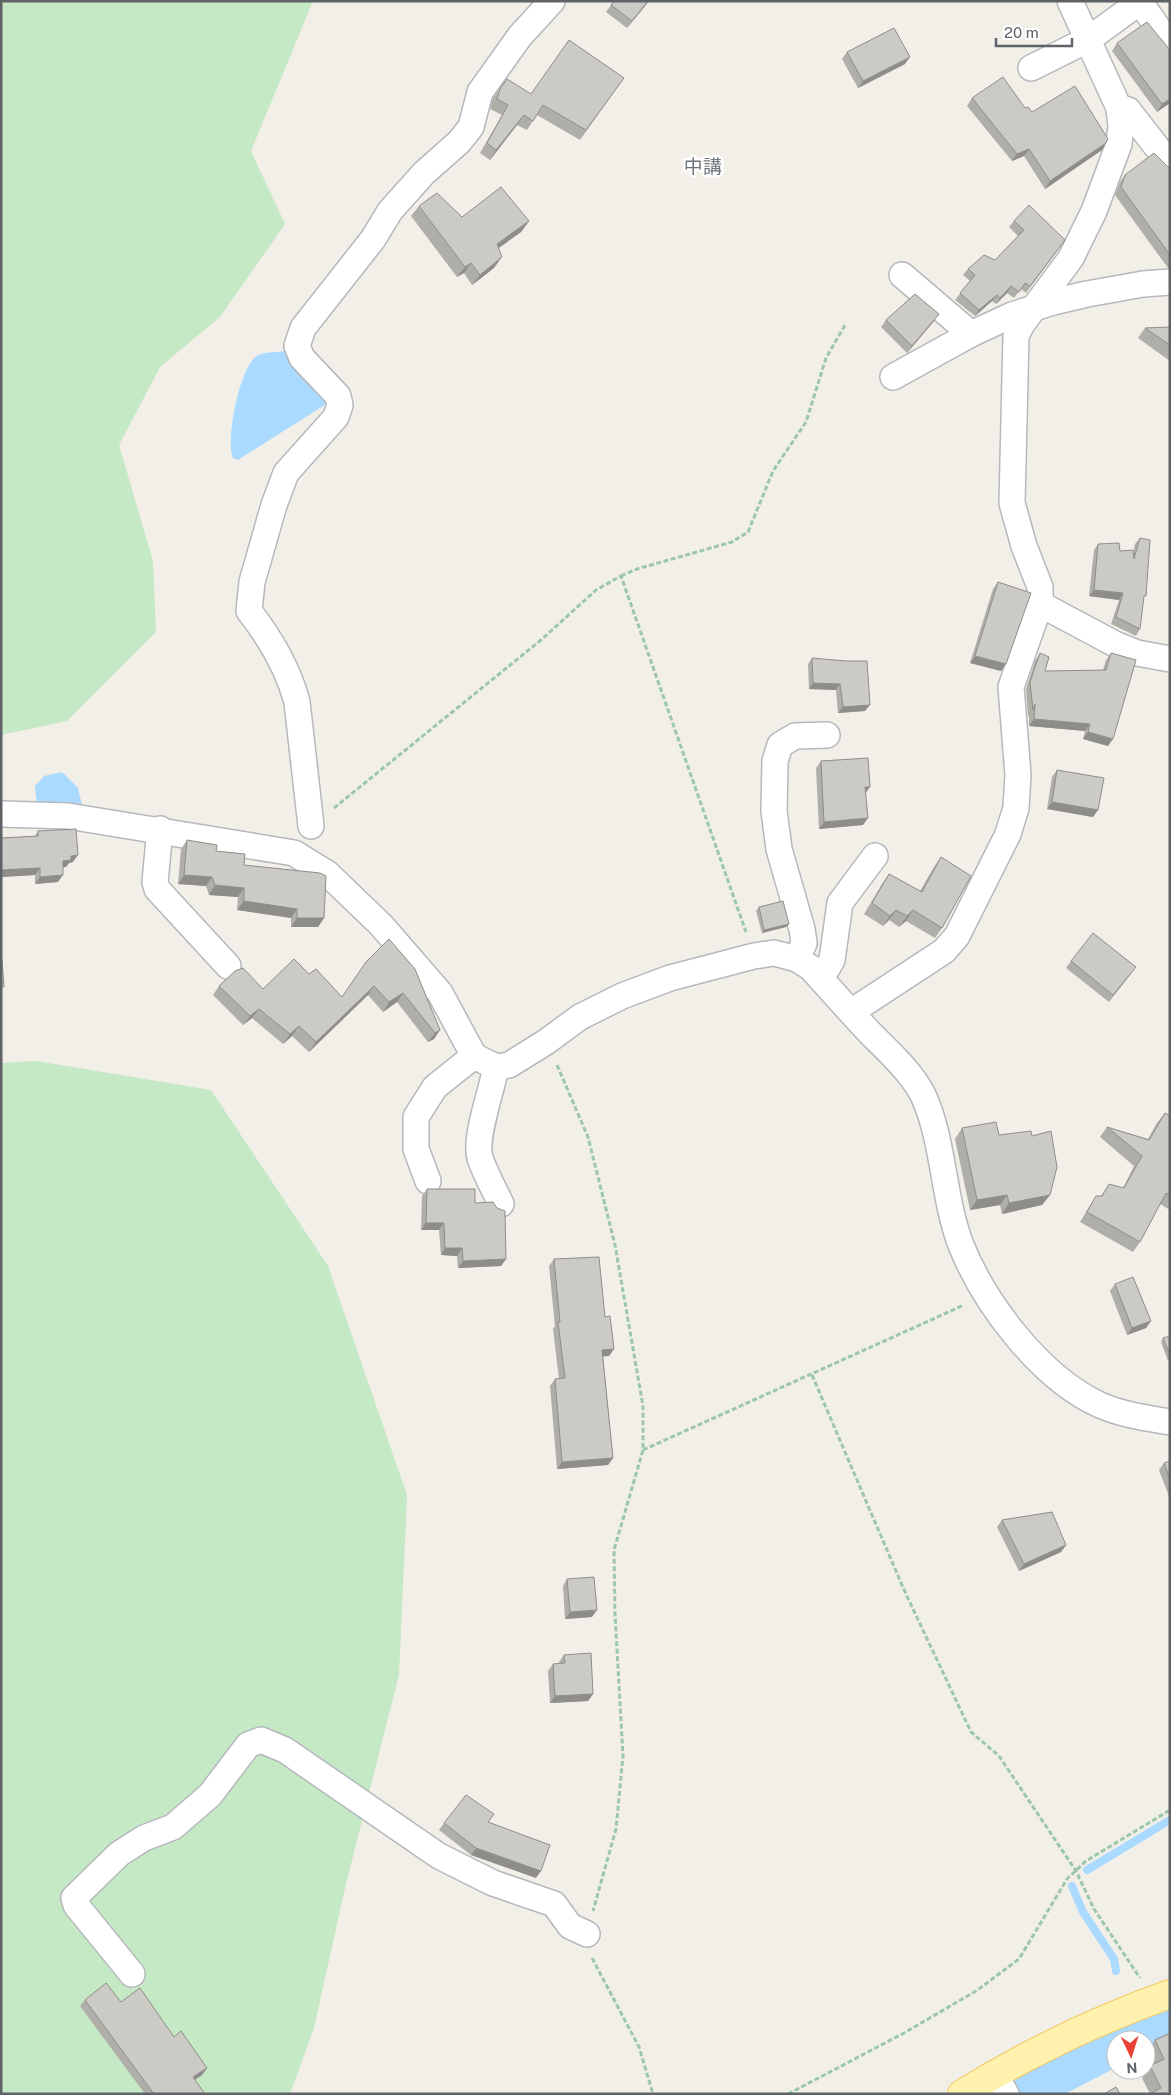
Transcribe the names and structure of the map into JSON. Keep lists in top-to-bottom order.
{
  "districts": ["中講"],
  "scale_bar": "20 m",
  "north": "bottom"
}
